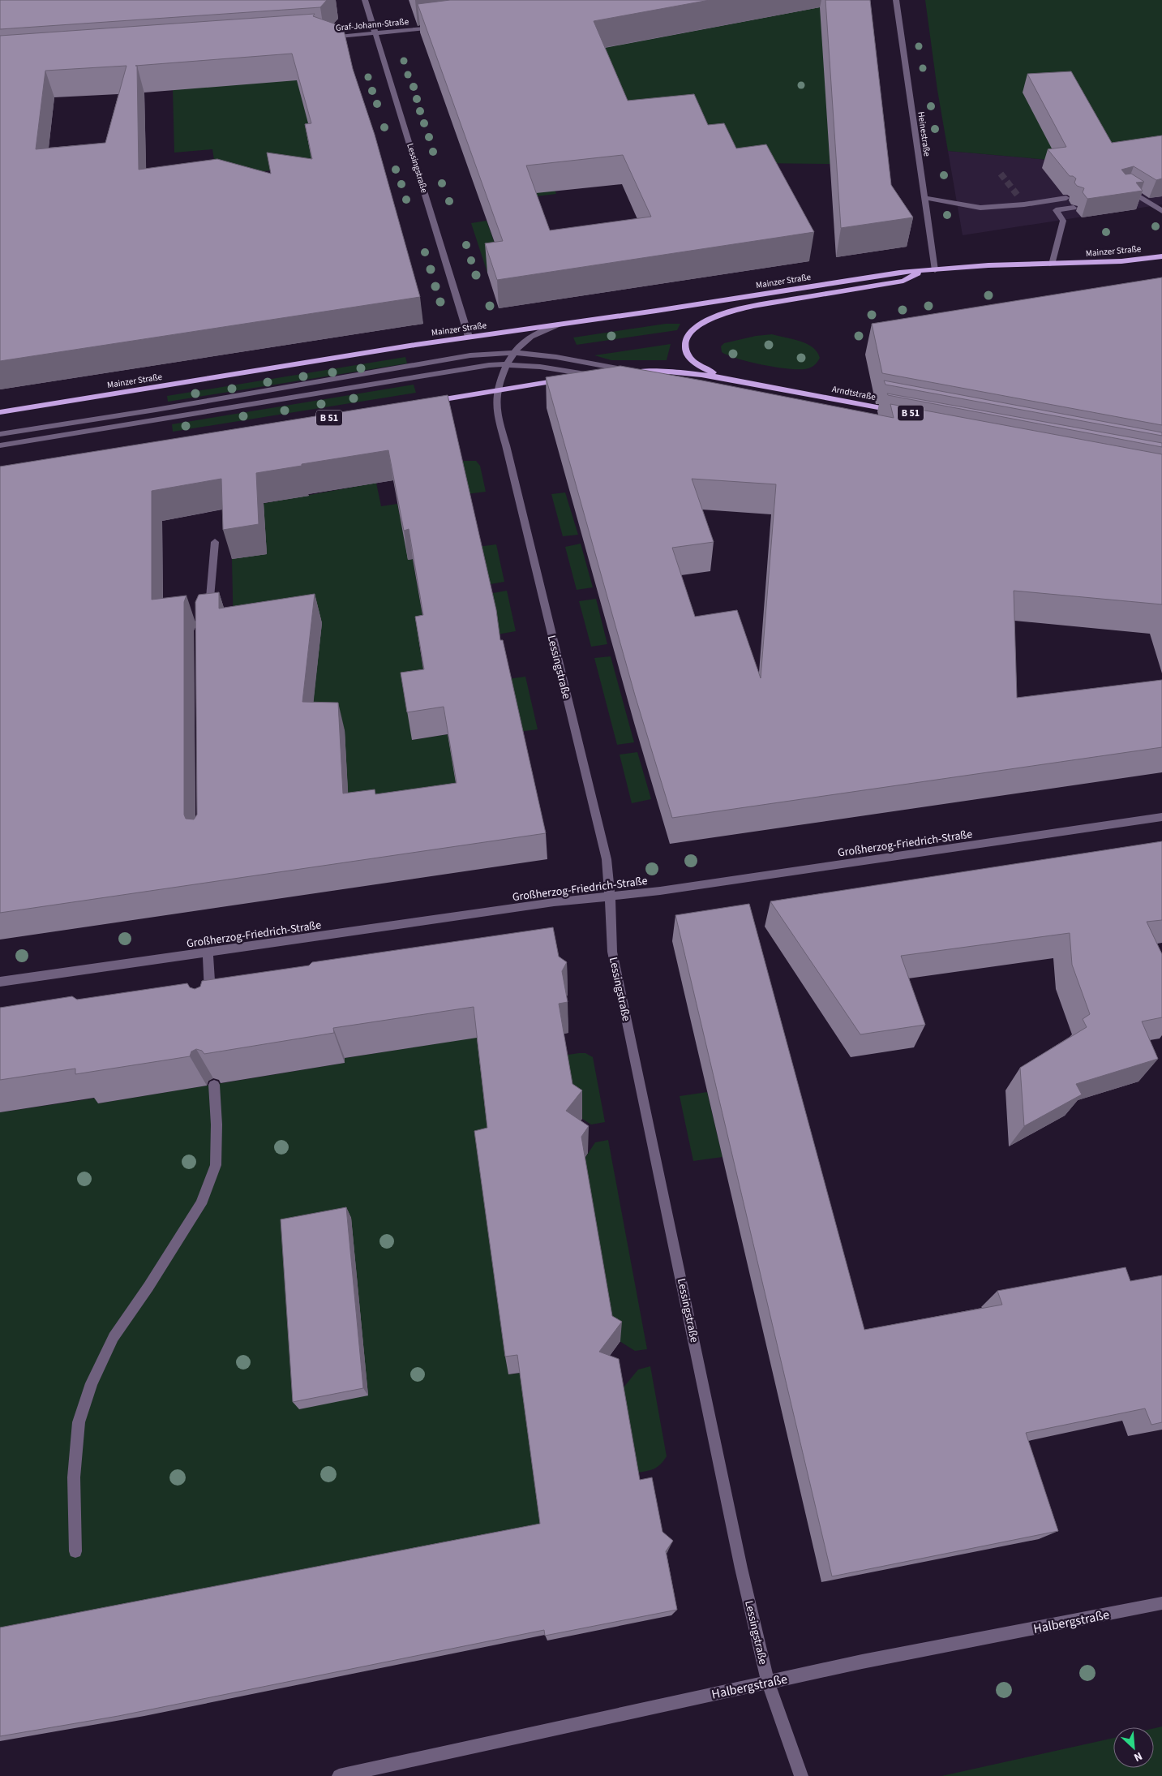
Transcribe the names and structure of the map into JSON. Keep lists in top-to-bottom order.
{
  "streets": {
    "main road": ["Mainzer Straße", "Arndtstraße", "B 51"],
    "street": [
      "Graf-Johann-Straße",
      "Heinestraße",
      "Lessingstraße",
      "Großherzog-Friedrich-Straße",
      "Halbergstraße"
    ]
  },
  "crossings": [
    ["Graf-Johann-Straße", "Lessingstraße"],
    ["Heinestraße", "Mainzer Straße"],
    ["Lessingstraße", "Mainzer Straße"],
    ["Lessingstraße", "B 51"],
    ["Lessingstraße", "Großherzog-Friedrich-Straße"],
    ["Lessingstraße", "Halbergstraße"],
    ["Mainzer Straße", "Arndtstraße"],
    ["Arndtstraße", "B 51"]
  ],
  "north": "bottom right"
}
